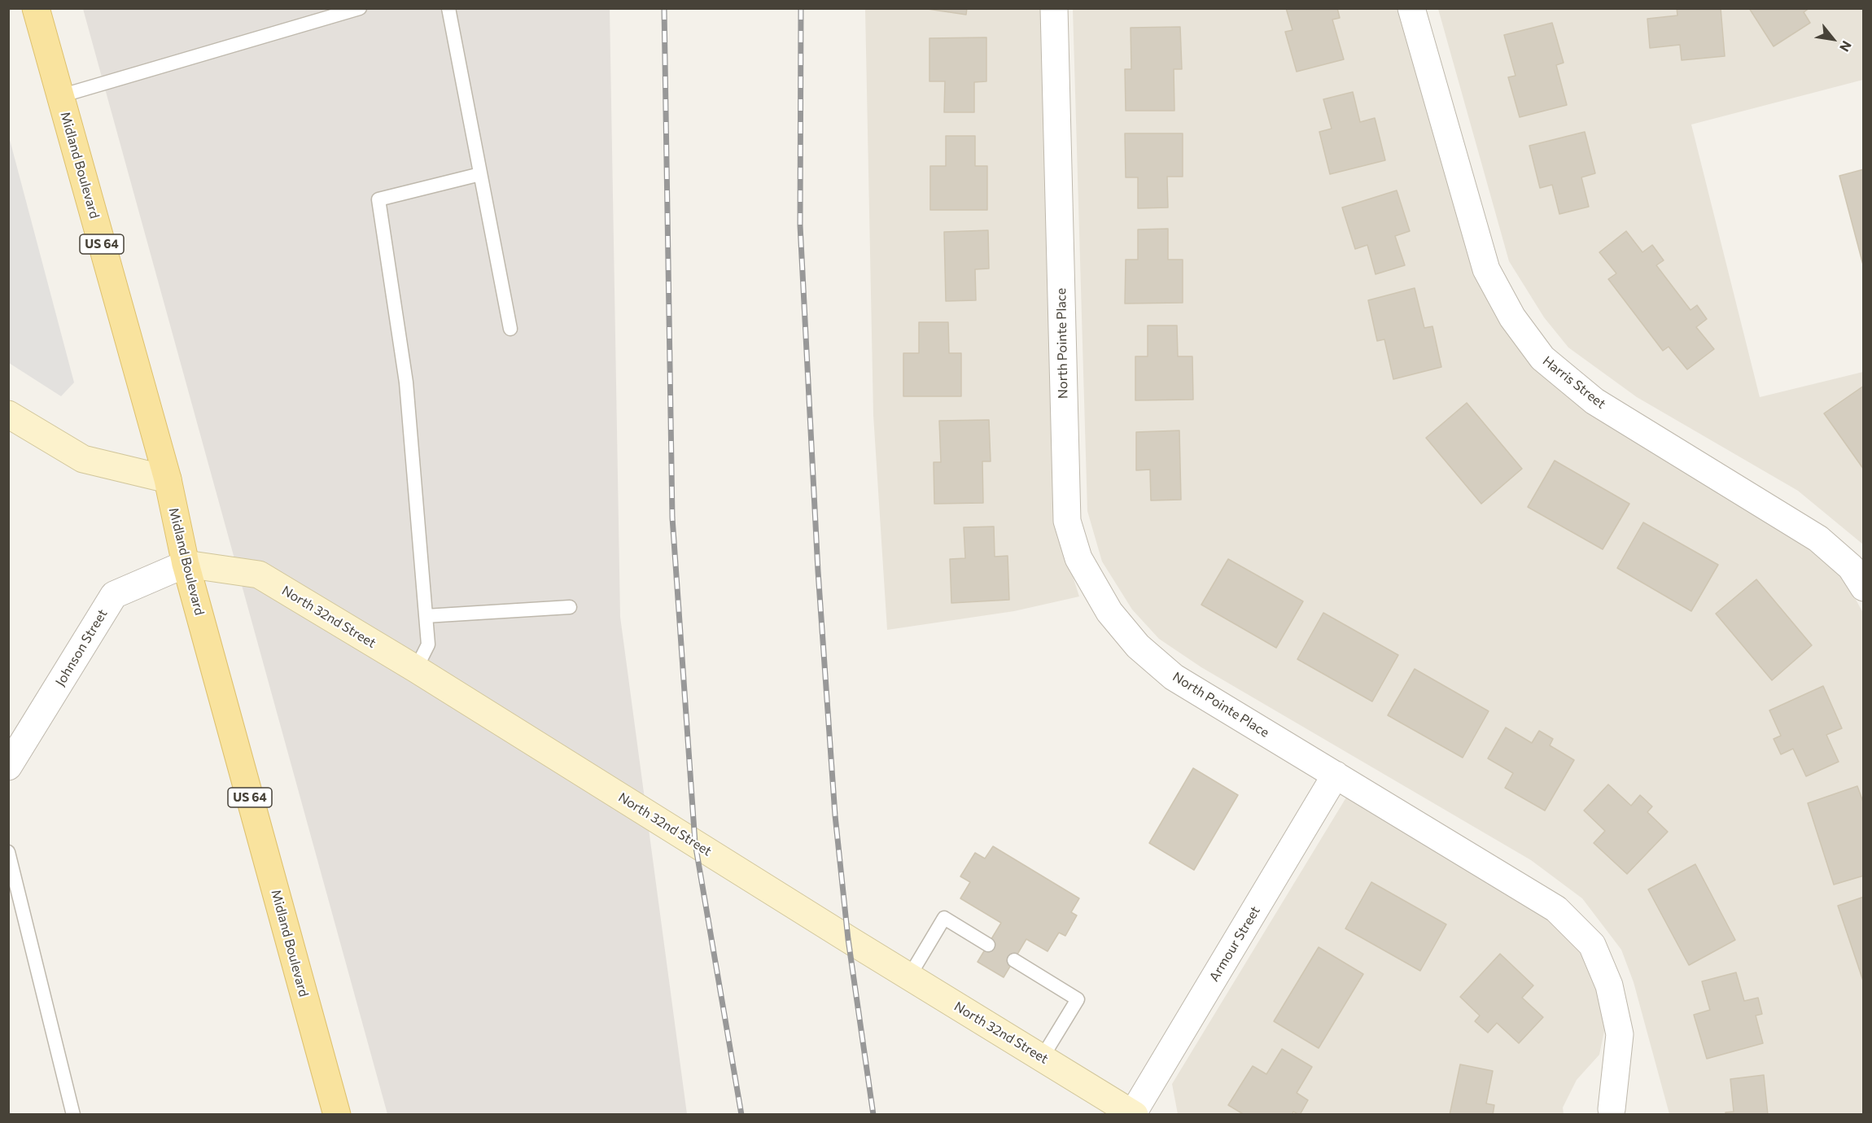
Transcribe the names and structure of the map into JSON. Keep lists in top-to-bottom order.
{
  "streets": {
    "main road": ["Midland Boulevard", "US 64"],
    "street": [
      "North Pointe Place",
      "Harris Street",
      "North 32nd Street",
      "Johnson Street",
      "Armour Street"
    ]
  },
  "crossings": [
    ["Midland Boulevard", "North 32nd Street"],
    ["Midland Boulevard", "Johnson Street"],
    ["North Pointe Place", "Armour Street"],
    ["North 32nd Street", "Johnson Street"],
    ["North 32nd Street", "Armour Street"]
  ],
  "north": "bottom right"
}
